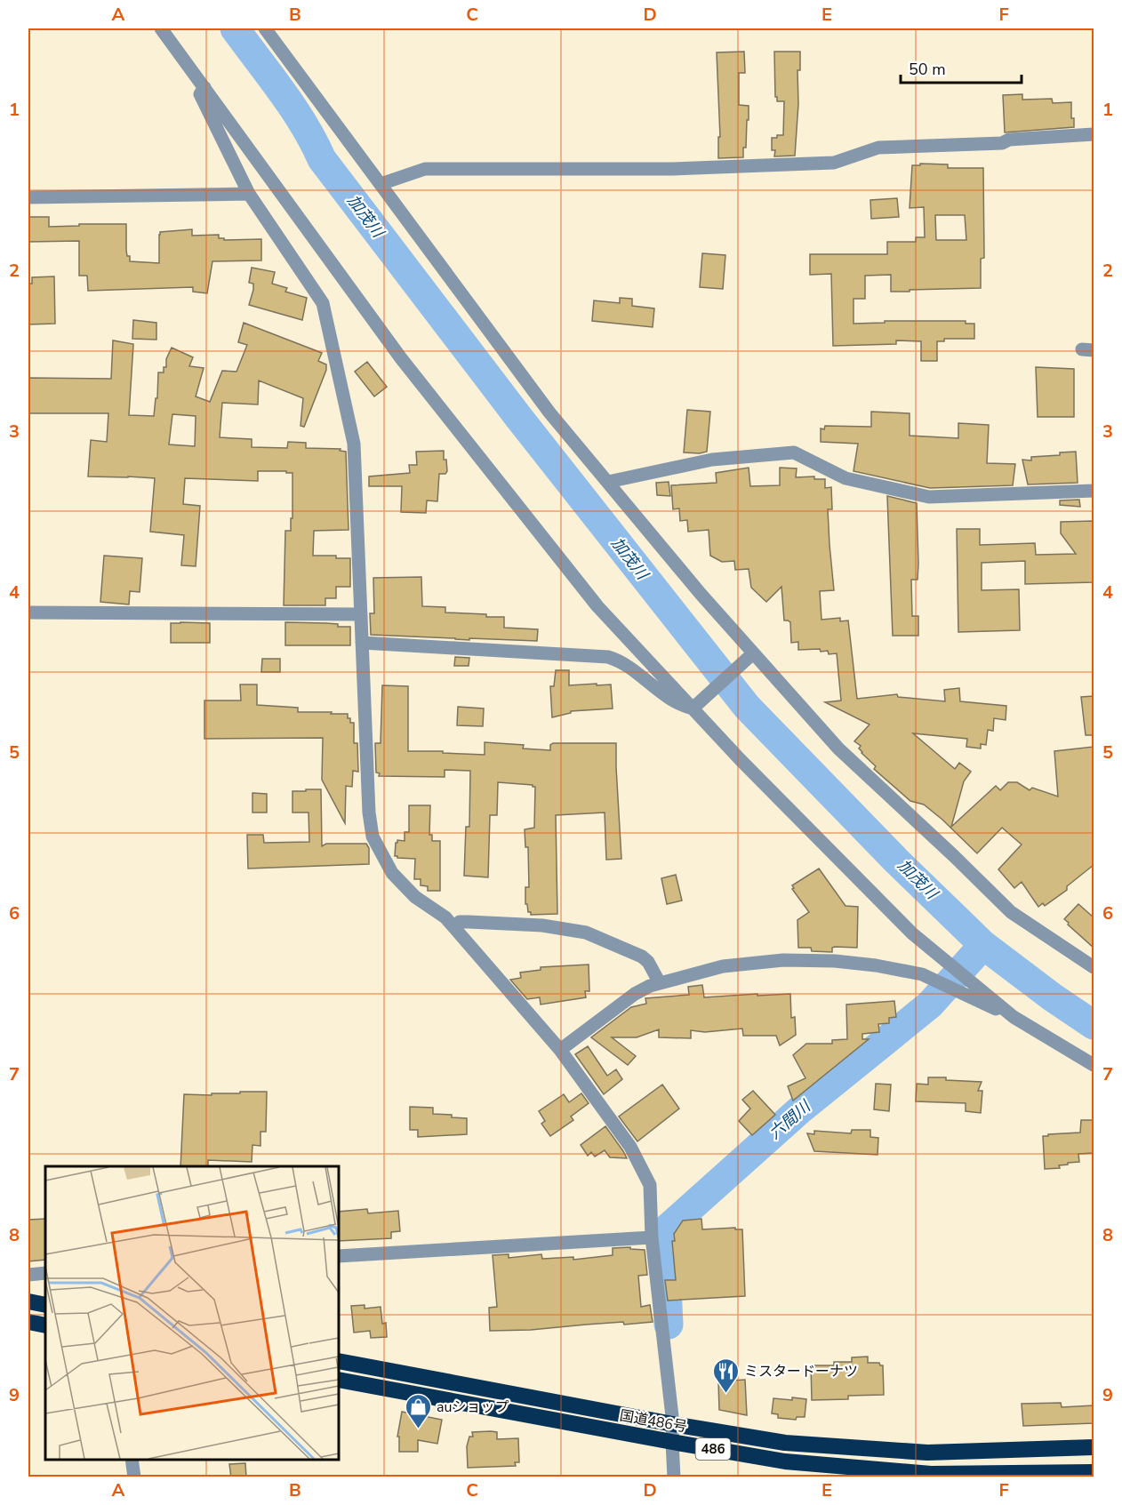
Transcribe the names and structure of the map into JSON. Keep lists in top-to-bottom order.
{
  "streets": {
    "highway": ["国道486号", "486"]
  },
  "water": ["加茂川", "六間川"],
  "places": {
    "restaurant": ["ミスタードーナツ"],
    "shop": ["auショップ"]
  },
  "scale_bar": "50 m",
  "grid": {
    "columns": [
      "A",
      "B",
      "C",
      "D",
      "E",
      "F"
    ],
    "rows": [
      "1",
      "2",
      "3",
      "4",
      "5",
      "6",
      "7",
      "8",
      "9"
    ]
  }
}
